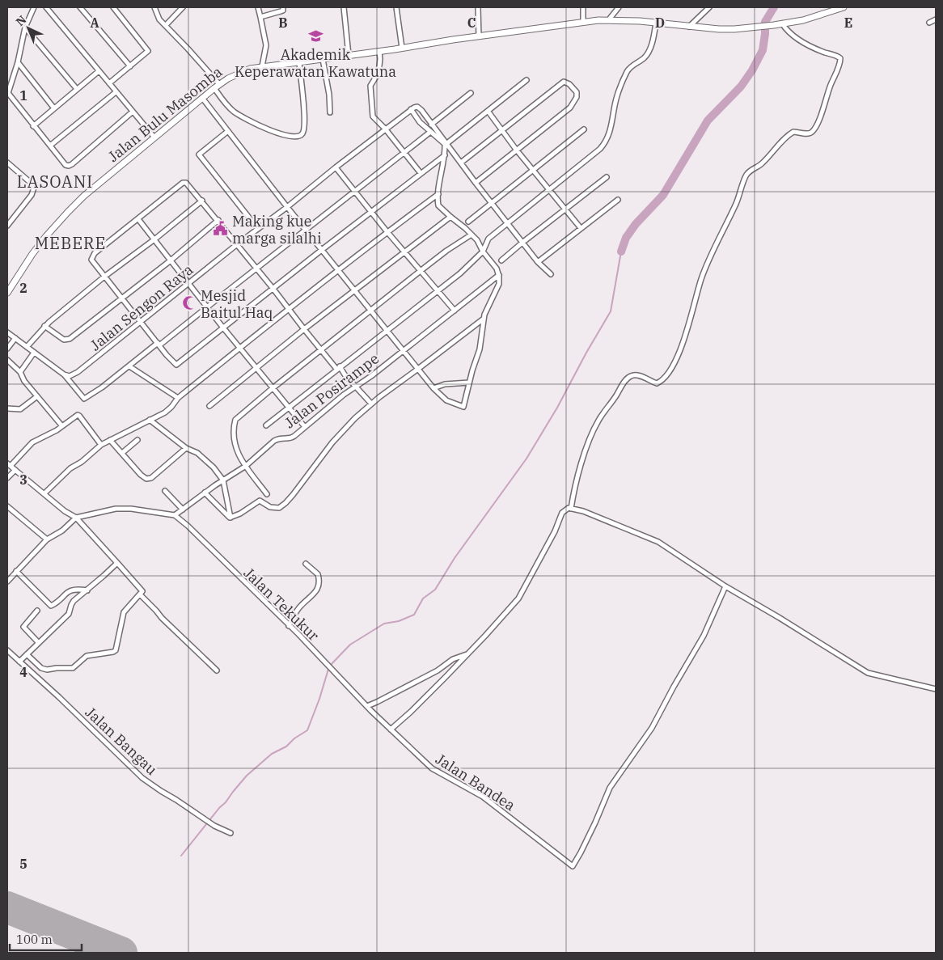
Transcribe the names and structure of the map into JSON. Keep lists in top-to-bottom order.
{
  "streets": {
    "street": [
      "Jalan Bulu Masomba",
      "Jalan Sengon Raya",
      "Jalan Posirampe",
      "Jalan Tekukur",
      "Jalan Bangau",
      "Jalan Bandea"
    ]
  },
  "crossings": [
    ["Jalan Posirampe", "Jalan Tekukur"],
    ["Jalan Tekukur", "Jalan Bandea"]
  ],
  "districts": ["LASOANI", "MEBERE"],
  "places": {
    "school or university": ["Akademik Keperawatan Kawatuna"],
    "public building": ["Making kue marga silalhi"],
    "mosque": ["Mesjid Baitul Haq"]
  },
  "scale_bar": "100 m",
  "north": "top left",
  "grid": {
    "columns": [
      "A",
      "B",
      "C",
      "D",
      "E"
    ],
    "rows": [
      "1",
      "2",
      "3",
      "4",
      "5"
    ]
  }
}
